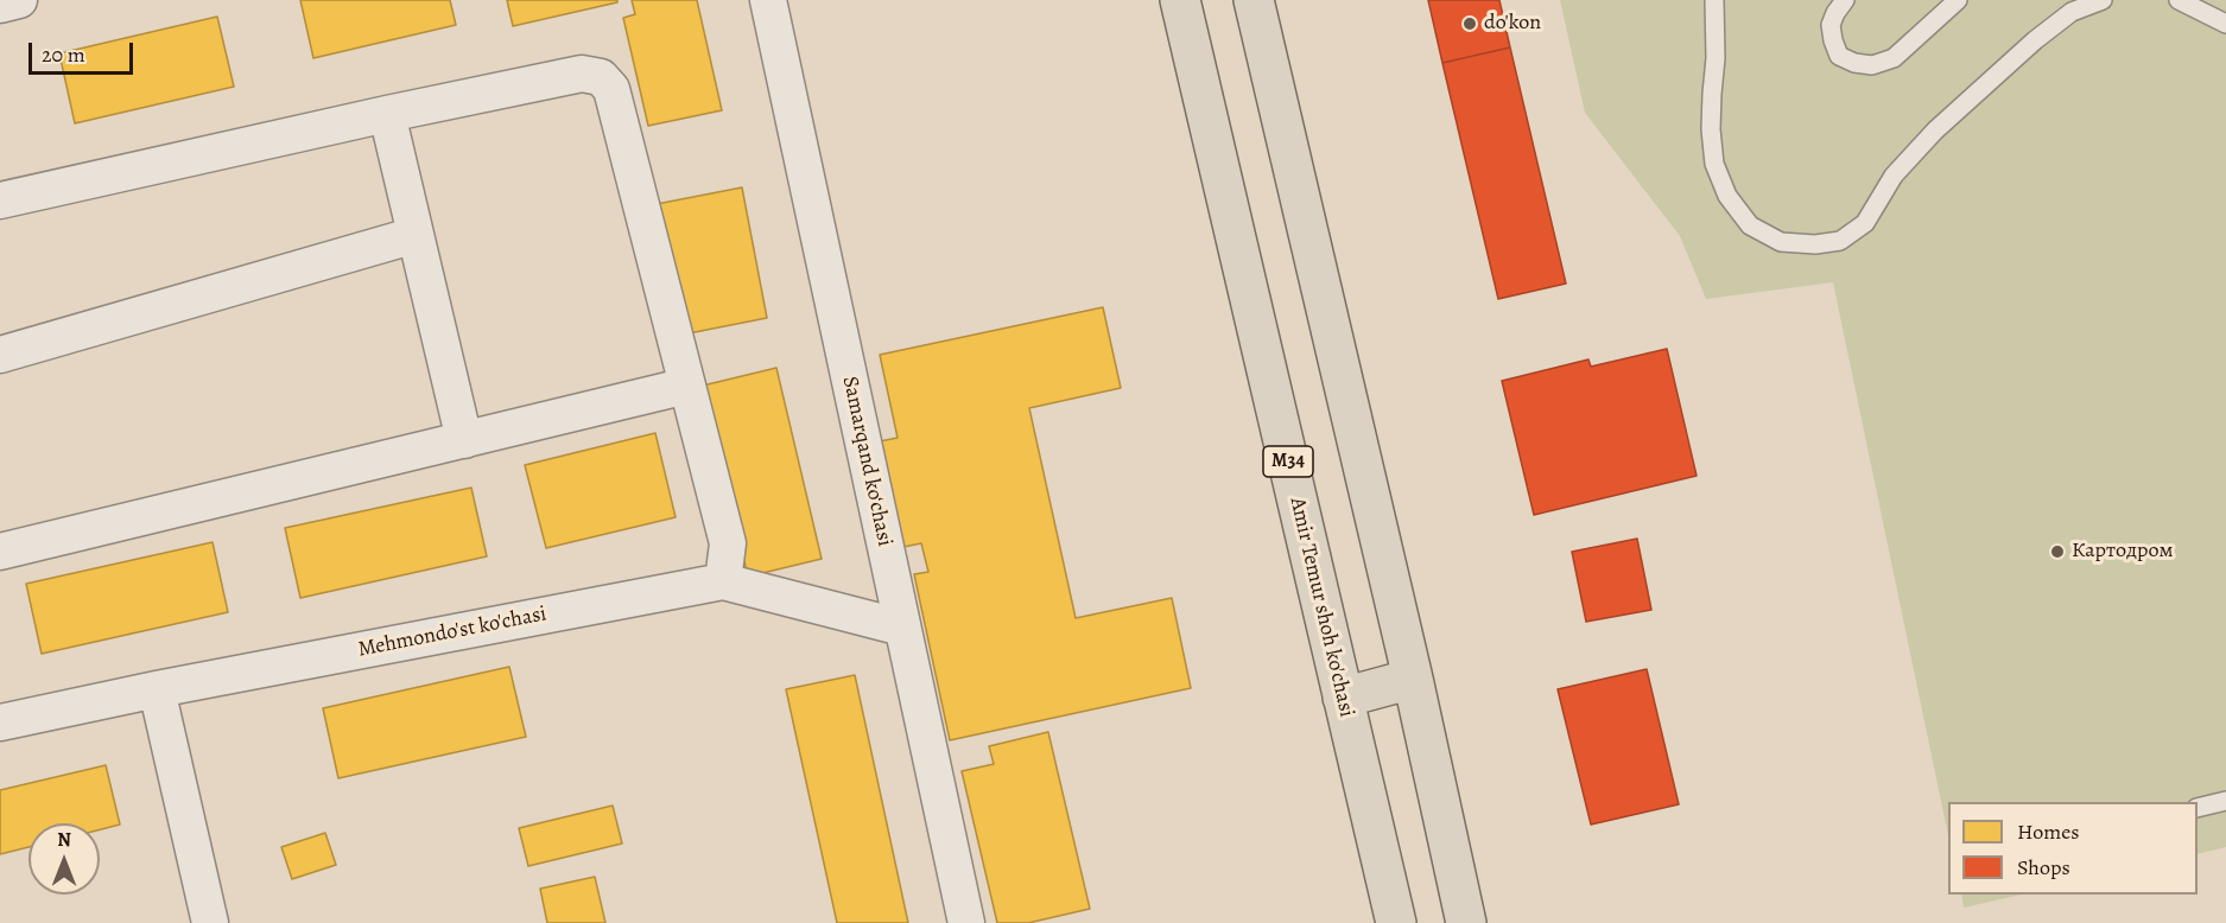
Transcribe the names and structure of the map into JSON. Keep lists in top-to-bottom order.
{
  "streets": {
    "highway": ["M34", "Amir Temur shoh ko'chasi"],
    "street": ["Samarqand ko‘chasi", "Mehmondo'st ko'chasi"]
  },
  "crossings": [
    ["Samarqand ko‘chasi", "Mehmondo'st ko'chasi"]
  ],
  "places": ["do'kon", "Картодром"],
  "legend": ["Homes", "Shops"],
  "scale_bar": "20 m",
  "north": "top"
}
